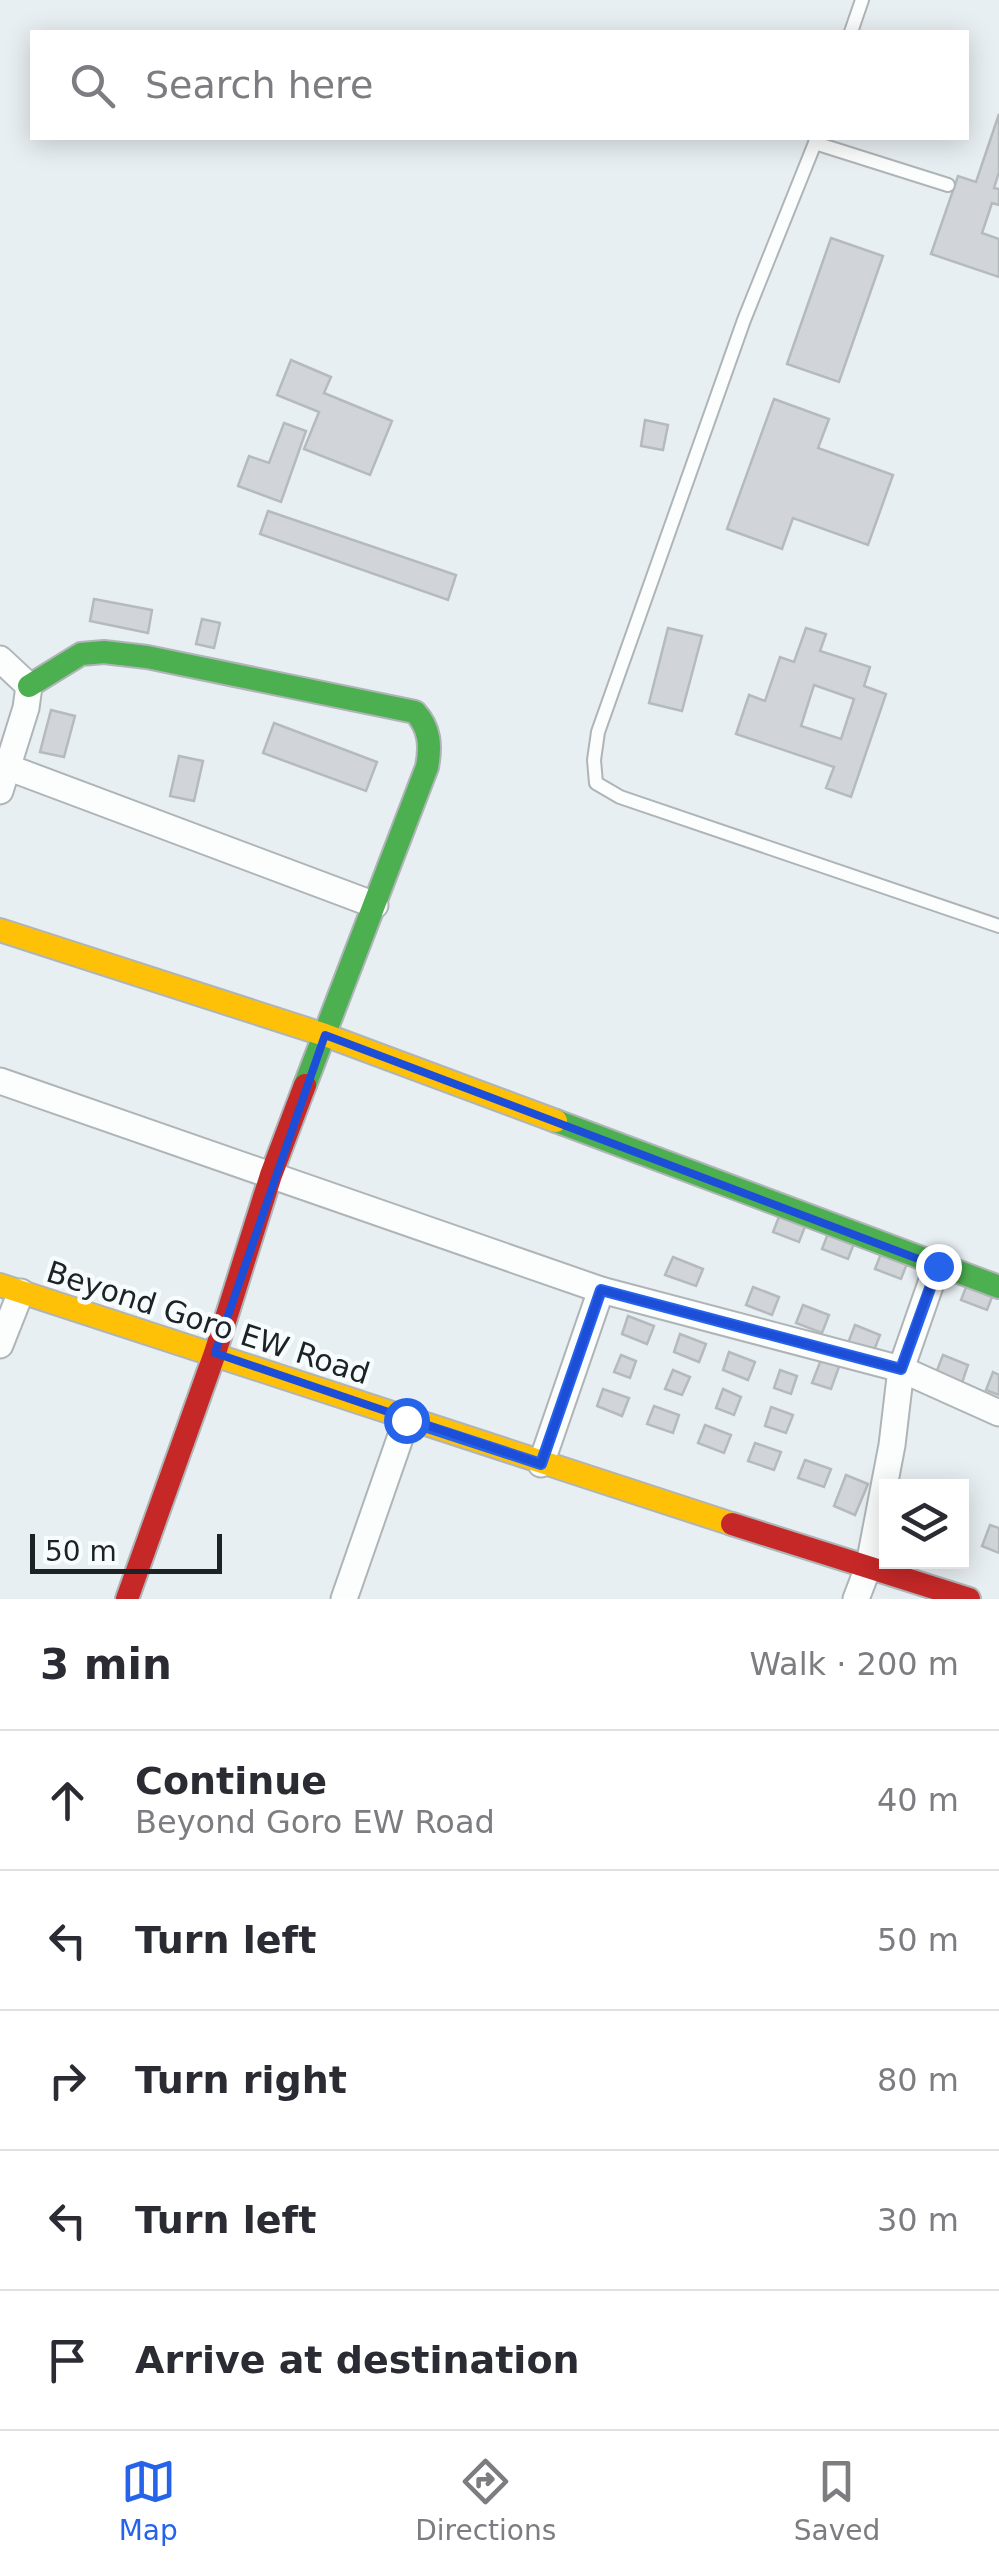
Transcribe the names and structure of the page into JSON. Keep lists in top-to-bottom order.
{
  "streets": {
    "street": ["Beyond Goro EW Road"]
  },
  "scale_bar": "50 m",
  "page": {
    "search": "Search here",
    "scale": "50 m",
    "heading": ["3 min", "Walk · 200 m"],
    "list": [
      ["Continue", "Beyond Goro EW Road", "40 m"],
      ["Turn left", "50 m"],
      ["Turn right", "80 m"],
      ["Turn left", "30 m"],
      "Arrive at destination"
    ],
    "nav": ["Map", "Directions", "Saved"]
  }
}
